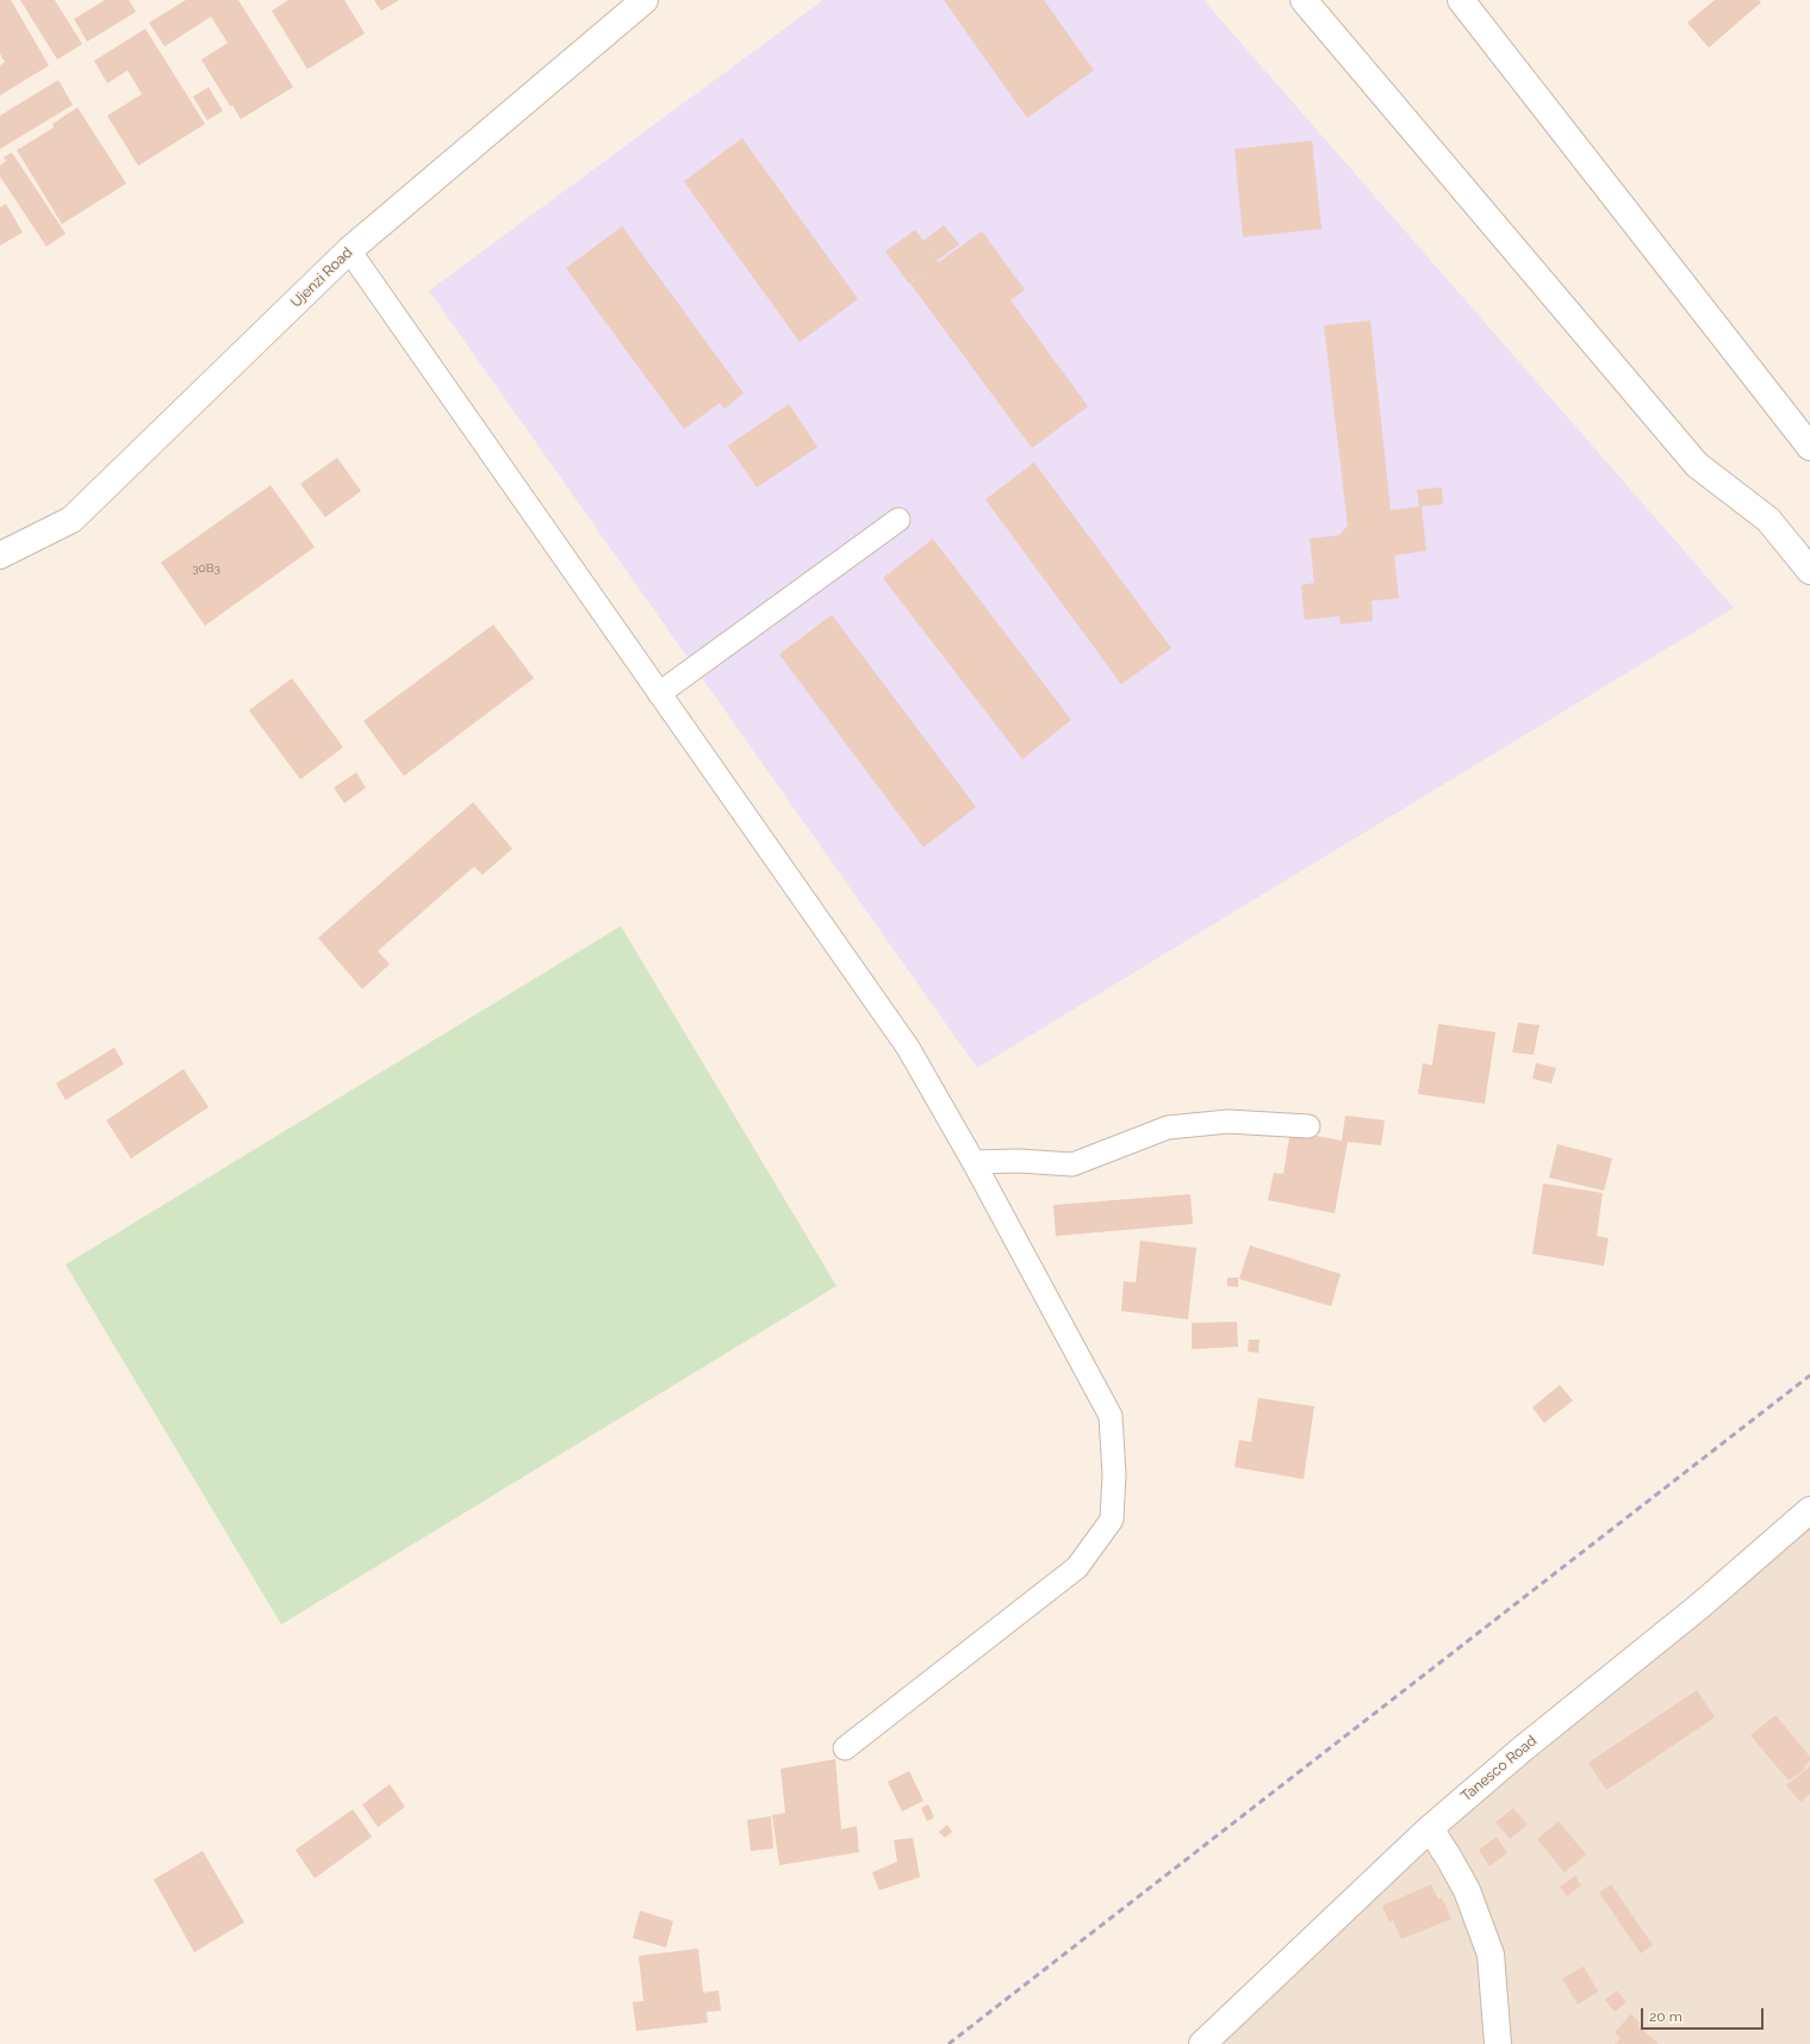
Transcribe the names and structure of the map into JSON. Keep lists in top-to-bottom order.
{
  "streets": {
    "street": ["Ujenzi Road", "Tanesco Road"]
  },
  "house_numbers": ["30B3"],
  "scale_bar": "20 m"
}
